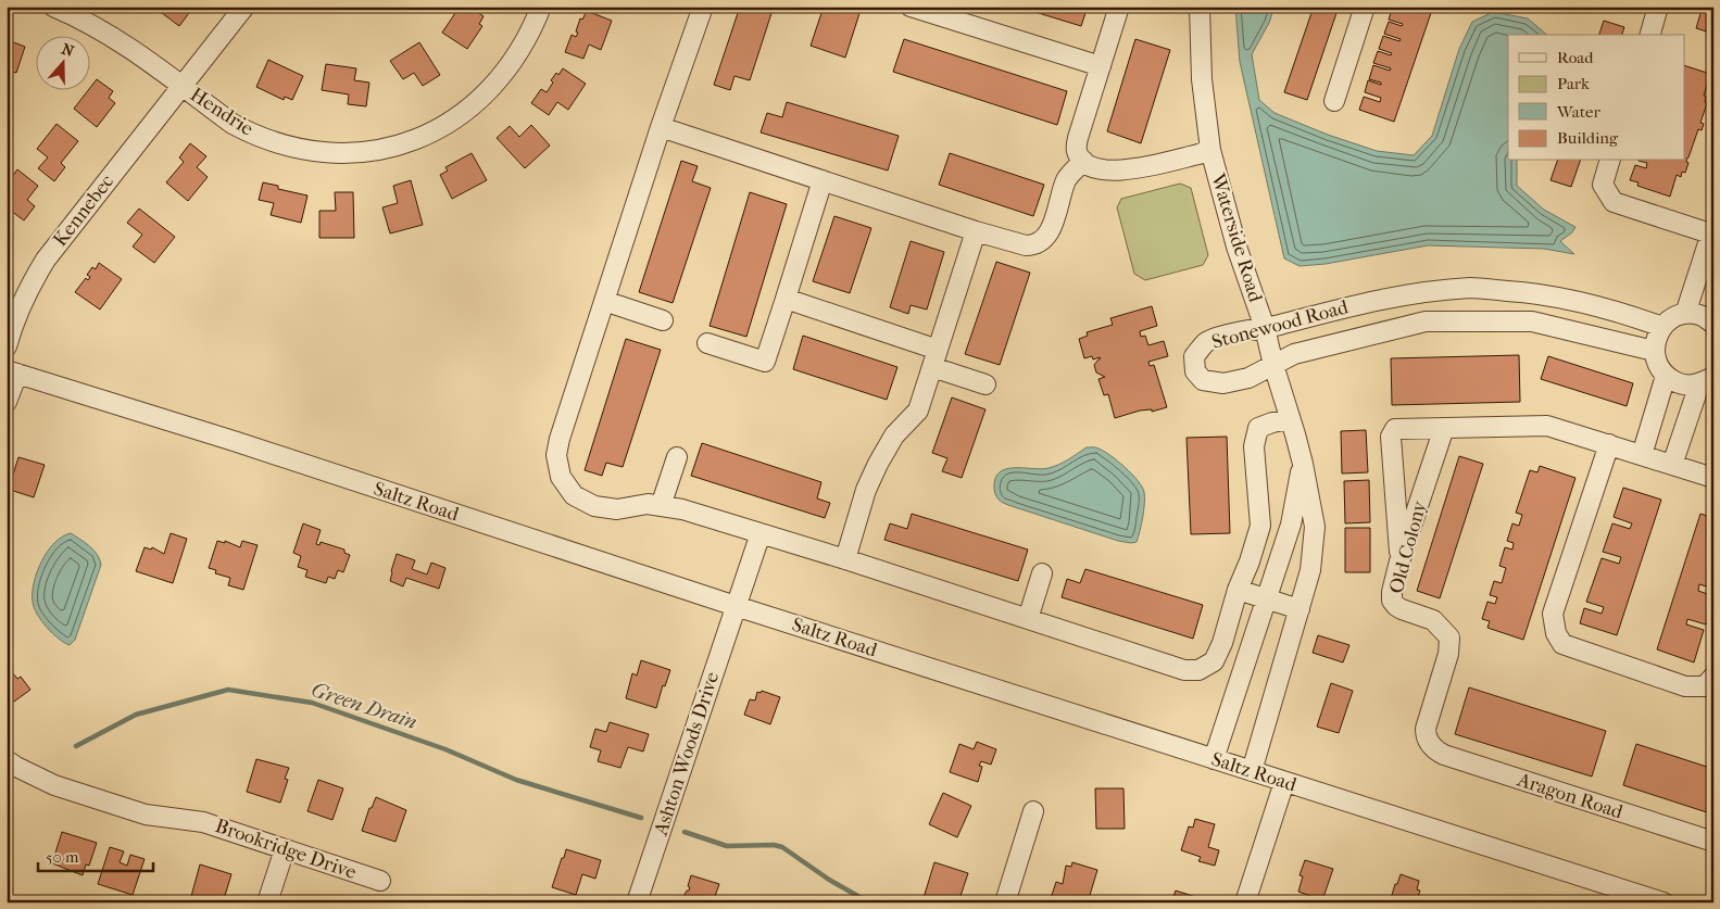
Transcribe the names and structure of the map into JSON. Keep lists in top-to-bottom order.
{
  "streets": {
    "street": [
      "Hendrie",
      "Kennebec",
      "Waterside Road",
      "Stonewood Road",
      "Saltz Road",
      "Old Colony",
      "Ashton Woods Drive",
      "Aragon Road",
      "Brookridge Drive"
    ]
  },
  "crossings": [
    ["Hendrie", "Kennebec"],
    ["Waterside Road", "Stonewood Road"],
    ["Waterside Road", "Saltz Road"],
    ["Saltz Road", "Ashton Woods Drive"],
    ["Old Colony", "Aragon Road"]
  ],
  "water": ["Green Drain"],
  "legend": [
    "Road",
    "Park",
    "Water",
    "Building"
  ],
  "scale_bar": "50 m",
  "north": "top"
}
